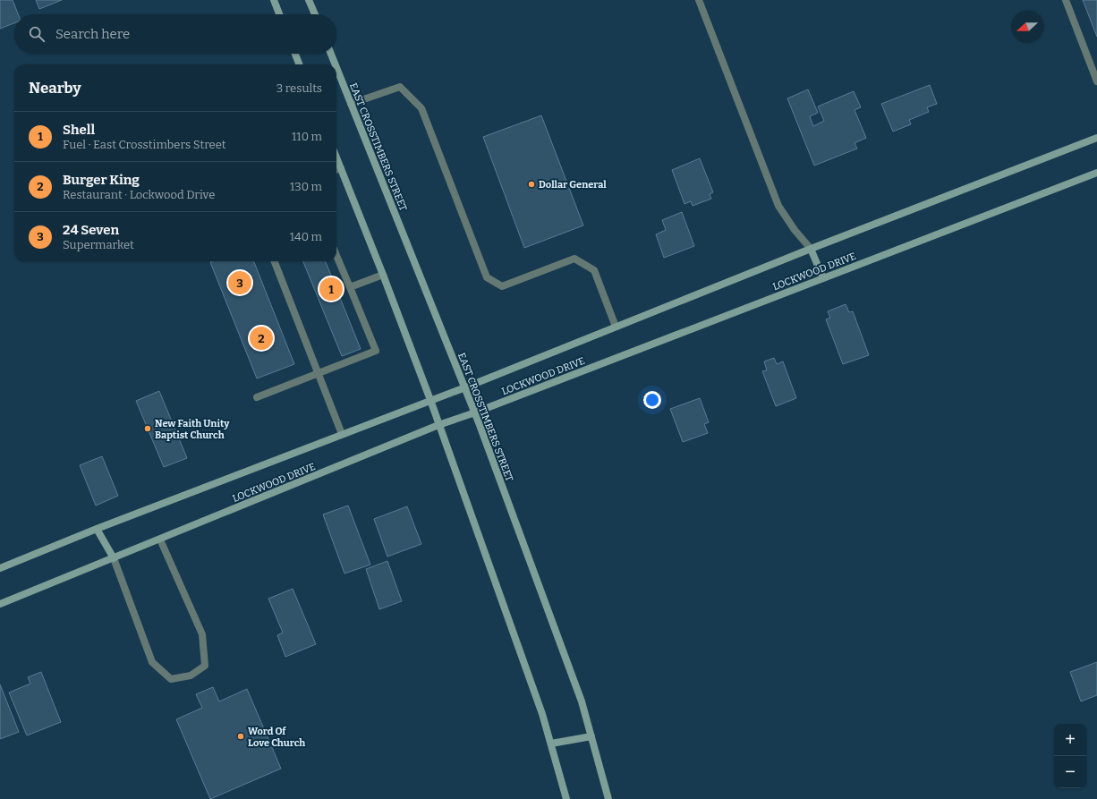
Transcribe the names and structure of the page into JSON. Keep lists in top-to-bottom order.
{
  "streets": {
    "main road": ["EAST CROSSTIMBERS STREET", "LOCKWOOD DRIVE"]
  },
  "crossings": [
    ["EAST CROSSTIMBERS STREET", "LOCKWOOD DRIVE"]
  ],
  "places": ["Dollar General", "New Faith Unity Baptist Church", "Word Of Love Church"],
  "north": "left",
  "page": {
    "search": "Search here",
    "heading": ["Nearby", "3 results"],
    "list": [
      {
        "mark": "1",
        "name": "Shell",
        "note": "Fuel · East Crosstimbers Street",
        "value": "110 m"
      },
      {
        "mark": "2",
        "name": "Burger King",
        "note": "Restaurant · Lockwood Drive",
        "value": "130 m"
      },
      {
        "mark": "3",
        "name": "24 Seven",
        "note": "Supermarket",
        "value": "140 m"
      }
    ],
    "pins": ["3", "1", "2"],
    "map_buttons": ["+", "−"]
  }
}
